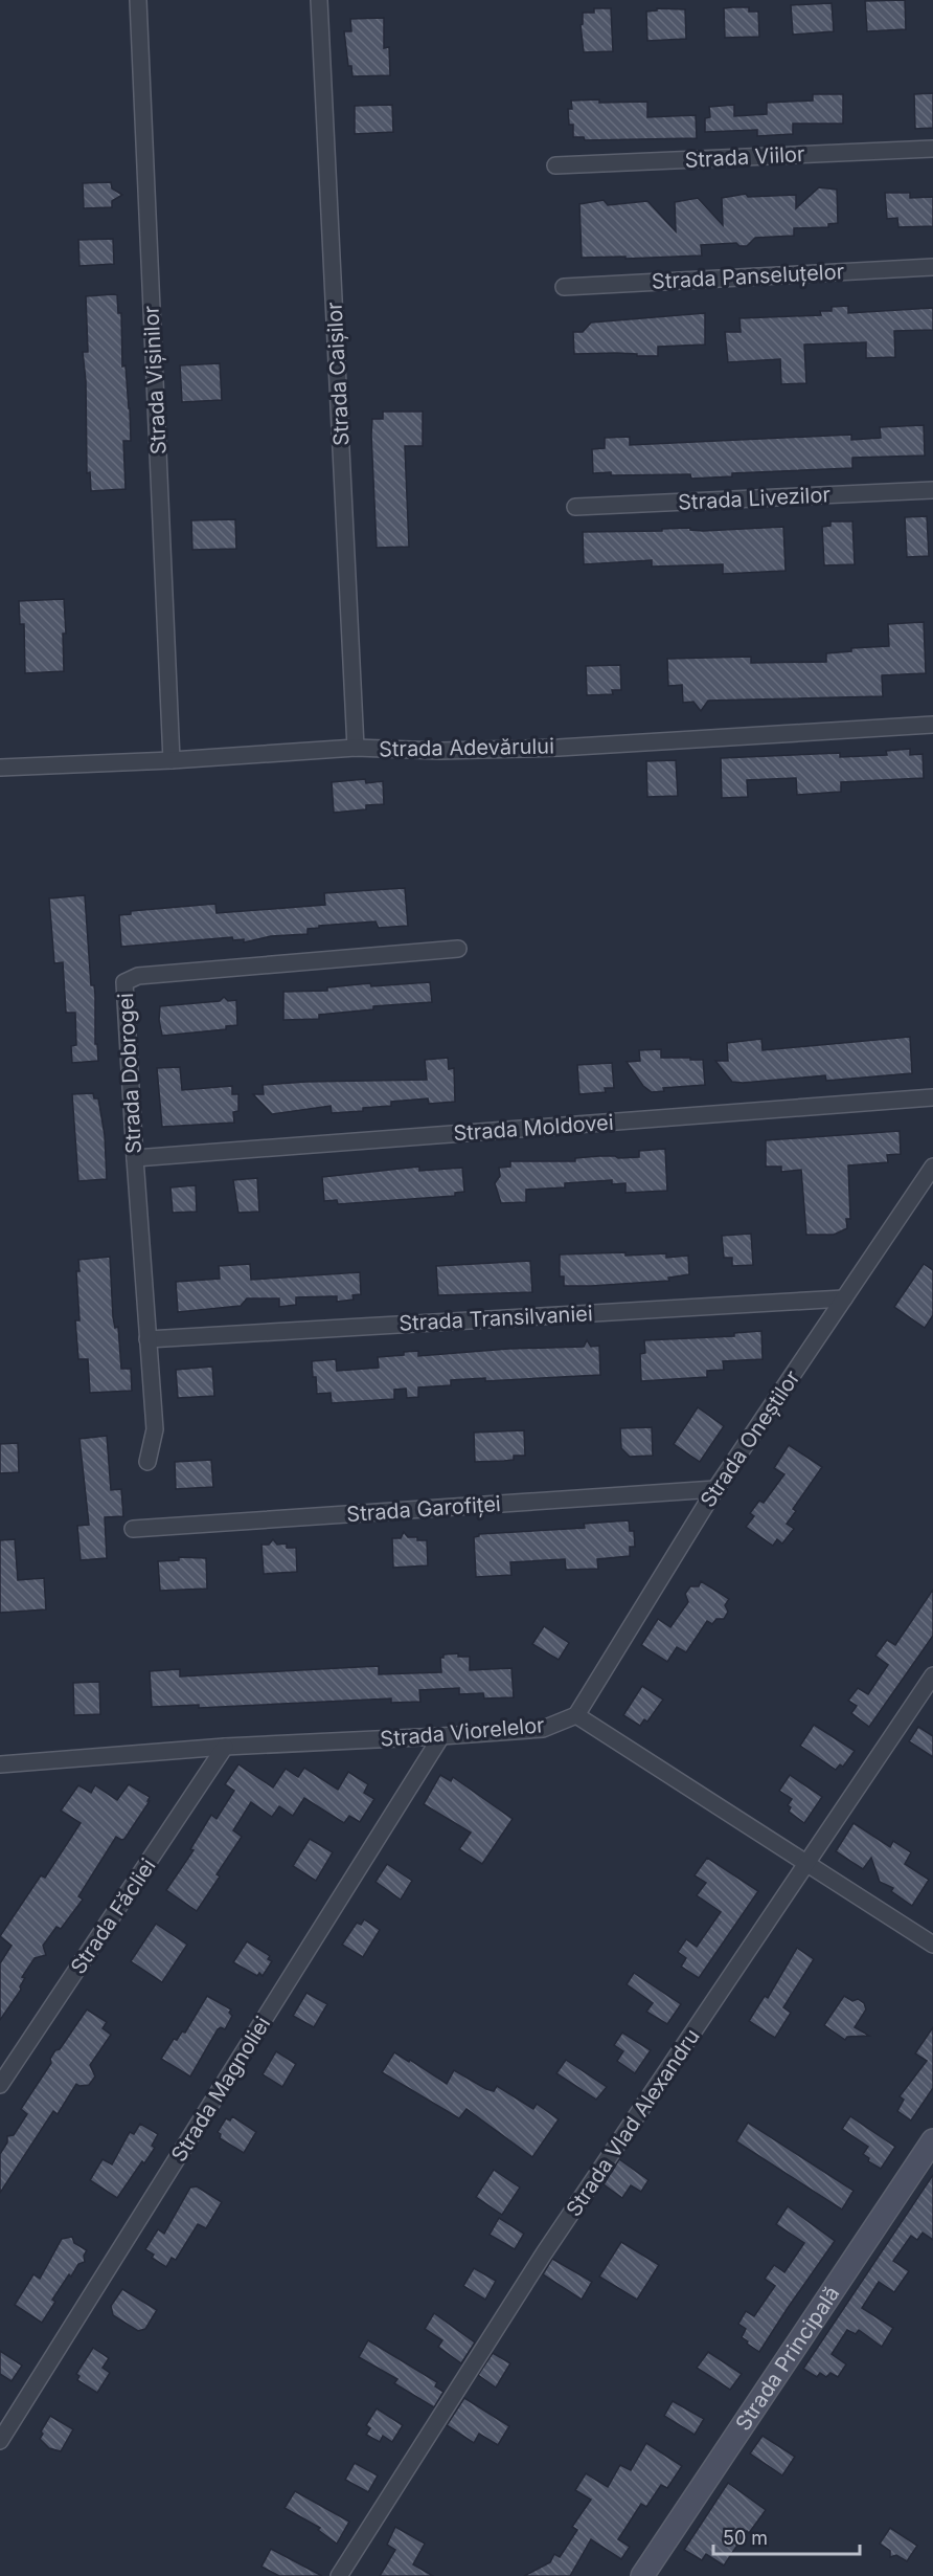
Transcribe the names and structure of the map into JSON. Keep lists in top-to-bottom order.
{
  "streets": {
    "main road": ["Strada Principală"],
    "street": [
      "Strada Viilor",
      "Strada Panseluțelor",
      "Strada Caișilor",
      "Strada Vișinilor",
      "Strada Livezilor",
      "Strada Adevărului",
      "Strada Dobrogei",
      "Strada Moldovei",
      "Strada Transilvaniei",
      "Strada Oneștilor",
      "Strada Garofiței",
      "Strada Viorelelor",
      "Strada Făcliei",
      "Strada Magnoliei",
      "Strada Vlad Alexandru"
    ]
  },
  "crossings": [
    ["Strada Caișilor", "Strada Adevărului"],
    ["Strada Vișinilor", "Strada Adevărului"],
    ["Strada Dobrogei", "Strada Moldovei"],
    ["Strada Dobrogei", "Strada Transilvaniei"],
    ["Strada Transilvaniei", "Strada Oneștilor"],
    ["Strada Oneștilor", "Strada Garofiței"],
    ["Strada Oneștilor", "Strada Viorelelor"],
    ["Strada Viorelelor", "Strada Făcliei"],
    ["Strada Viorelelor", "Strada Magnoliei"]
  ],
  "scale_bar": "50 m"
}
